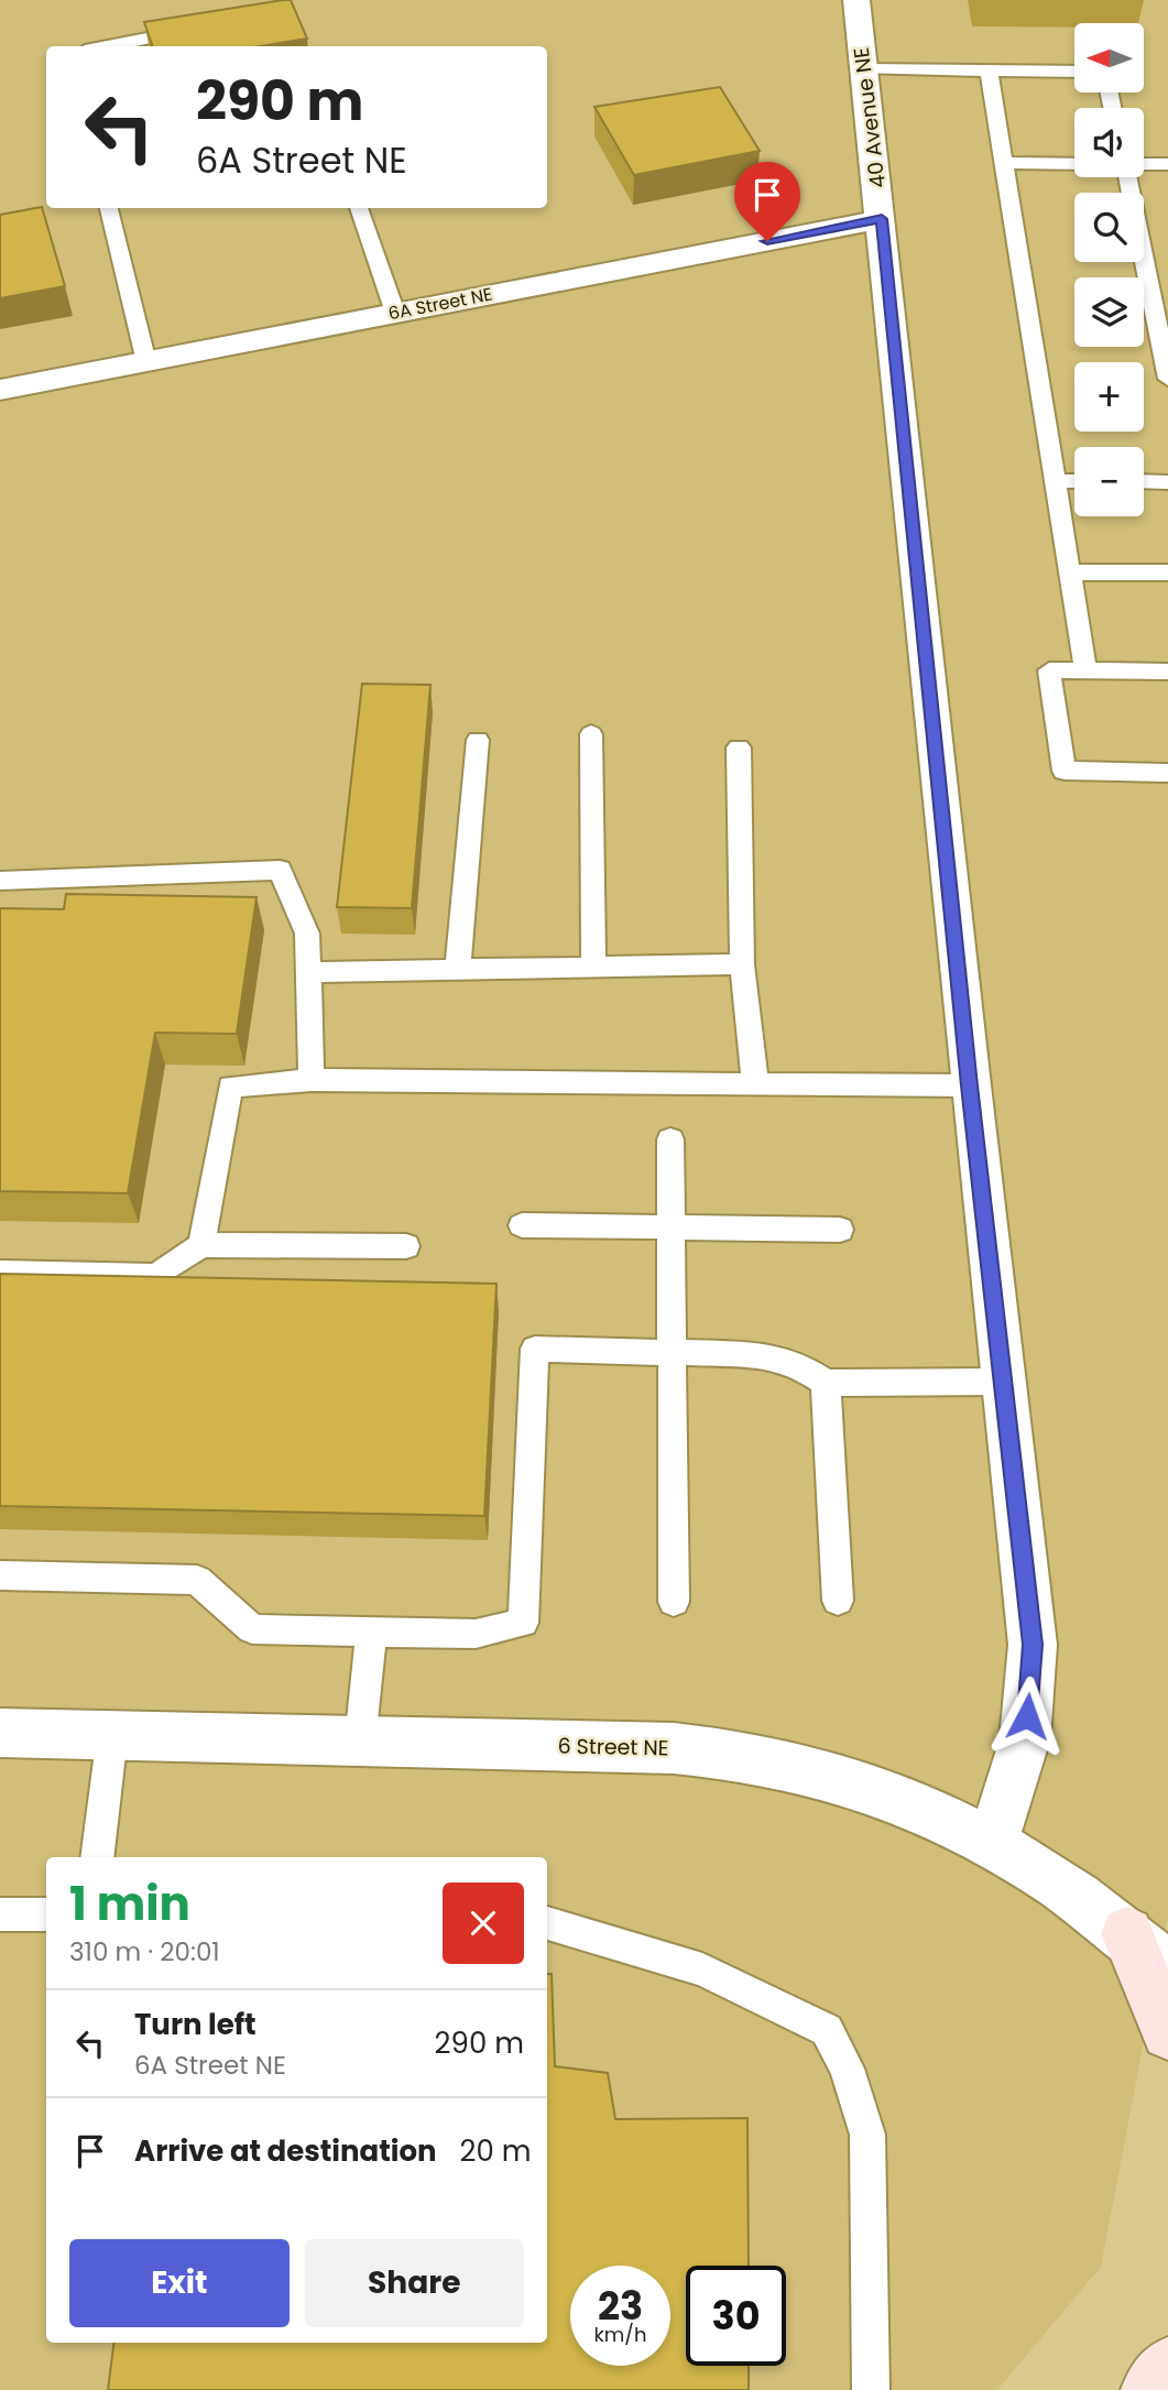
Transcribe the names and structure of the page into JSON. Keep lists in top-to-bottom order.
{
  "streets": {
    "street": ["40 Avenue NE", "6A Street NE", "6 Street NE"]
  },
  "crossings": [
    ["40 Avenue NE", "6A Street NE"],
    ["40 Avenue NE", "6 Street NE"]
  ],
  "north": "left",
  "page": {
    "map_buttons": ["+", "−"],
    "turn": ["290 m", "6A Street NE"],
    "heading": ["1 min", "310 m · 20:01"],
    "list": [
      {
        "name": "Turn left",
        "note": "6A Street NE",
        "value": "290 m"
      },
      {
        "name": "Arrive at destination",
        "value": "20 m"
      }
    ],
    "buttons": ["Exit", "Share"],
    "speed": "23 km/h",
    "limit": "30"
  }
}
